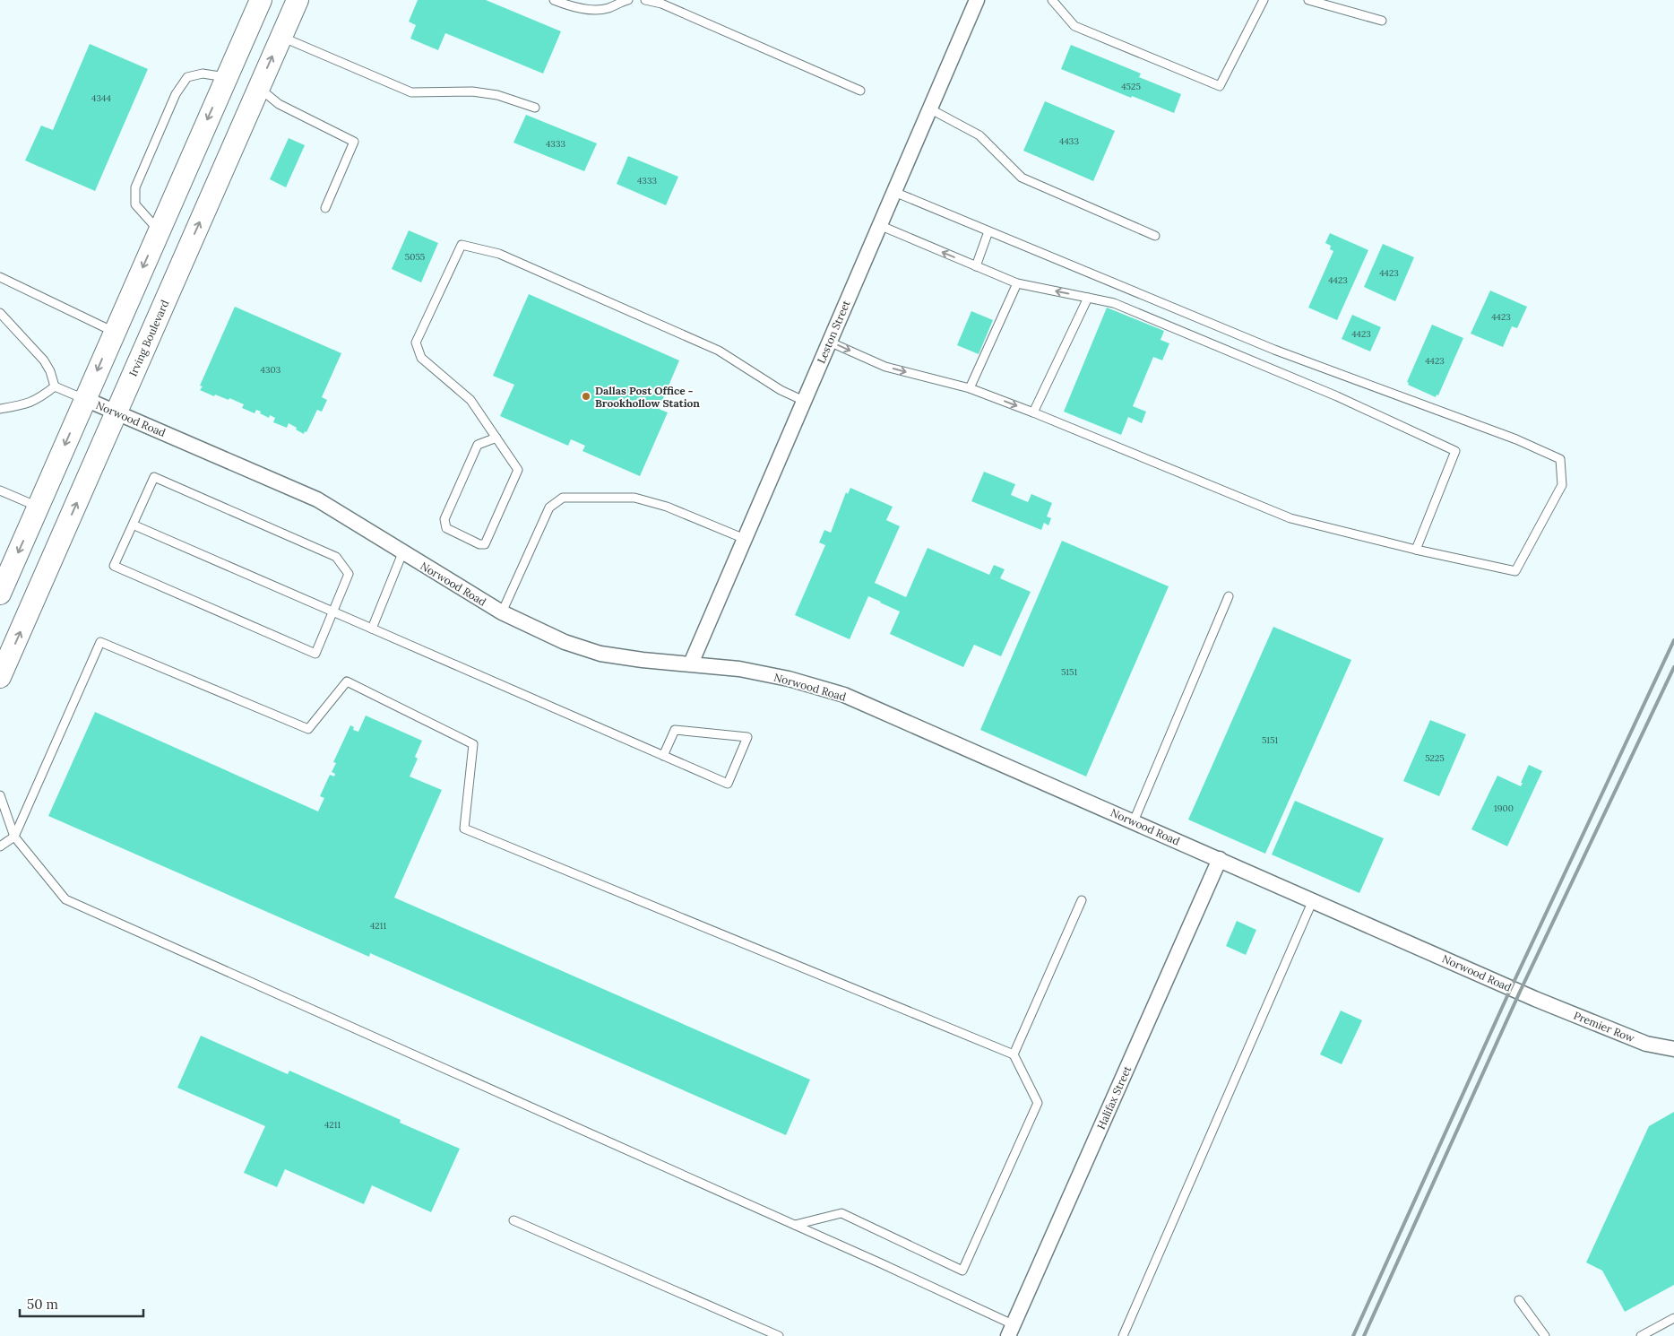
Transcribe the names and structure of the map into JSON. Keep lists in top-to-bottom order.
{
  "streets": {
    "main road": ["Irving Boulevard"],
    "street": [
      "Leston Street",
      "Norwood Road",
      "Premier Row",
      "Halifax Street"
    ]
  },
  "crossings": [
    ["Leston Street", "Norwood Road"],
    ["Irving Boulevard", "Norwood Road"],
    ["Norwood Road", "Premier Row"],
    ["Norwood Road", "Halifax Street"]
  ],
  "places": ["Dallas Post Office - Brookhollow Station"],
  "house_numbers": [
    "4525",
    "4344",
    "4433",
    "4333",
    "4333",
    "5055",
    "4423",
    "4423",
    "4423",
    "4423",
    "4423",
    "4303",
    "5151",
    "5151",
    "5225",
    "1900",
    "4211",
    "4211"
  ],
  "scale_bar": "50 m"
}
